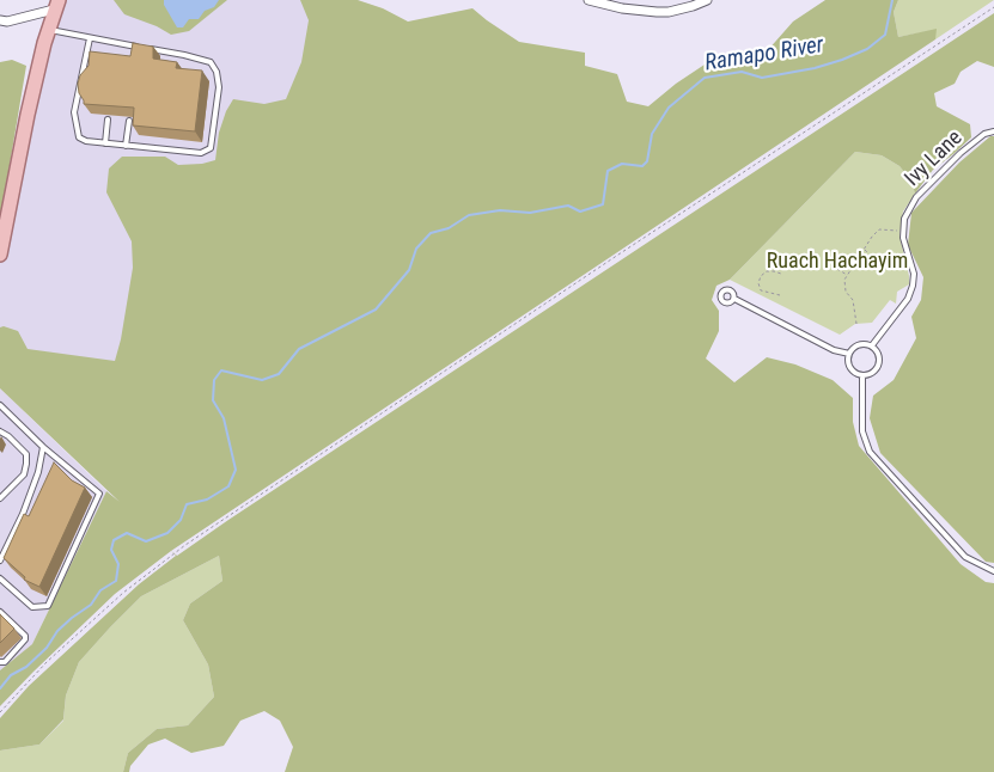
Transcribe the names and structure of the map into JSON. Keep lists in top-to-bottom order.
{
  "streets": {
    "lane": ["Ivy Lane"]
  },
  "water": ["Ramapo River"],
  "parks": ["Ruach Hachayim"]
}
